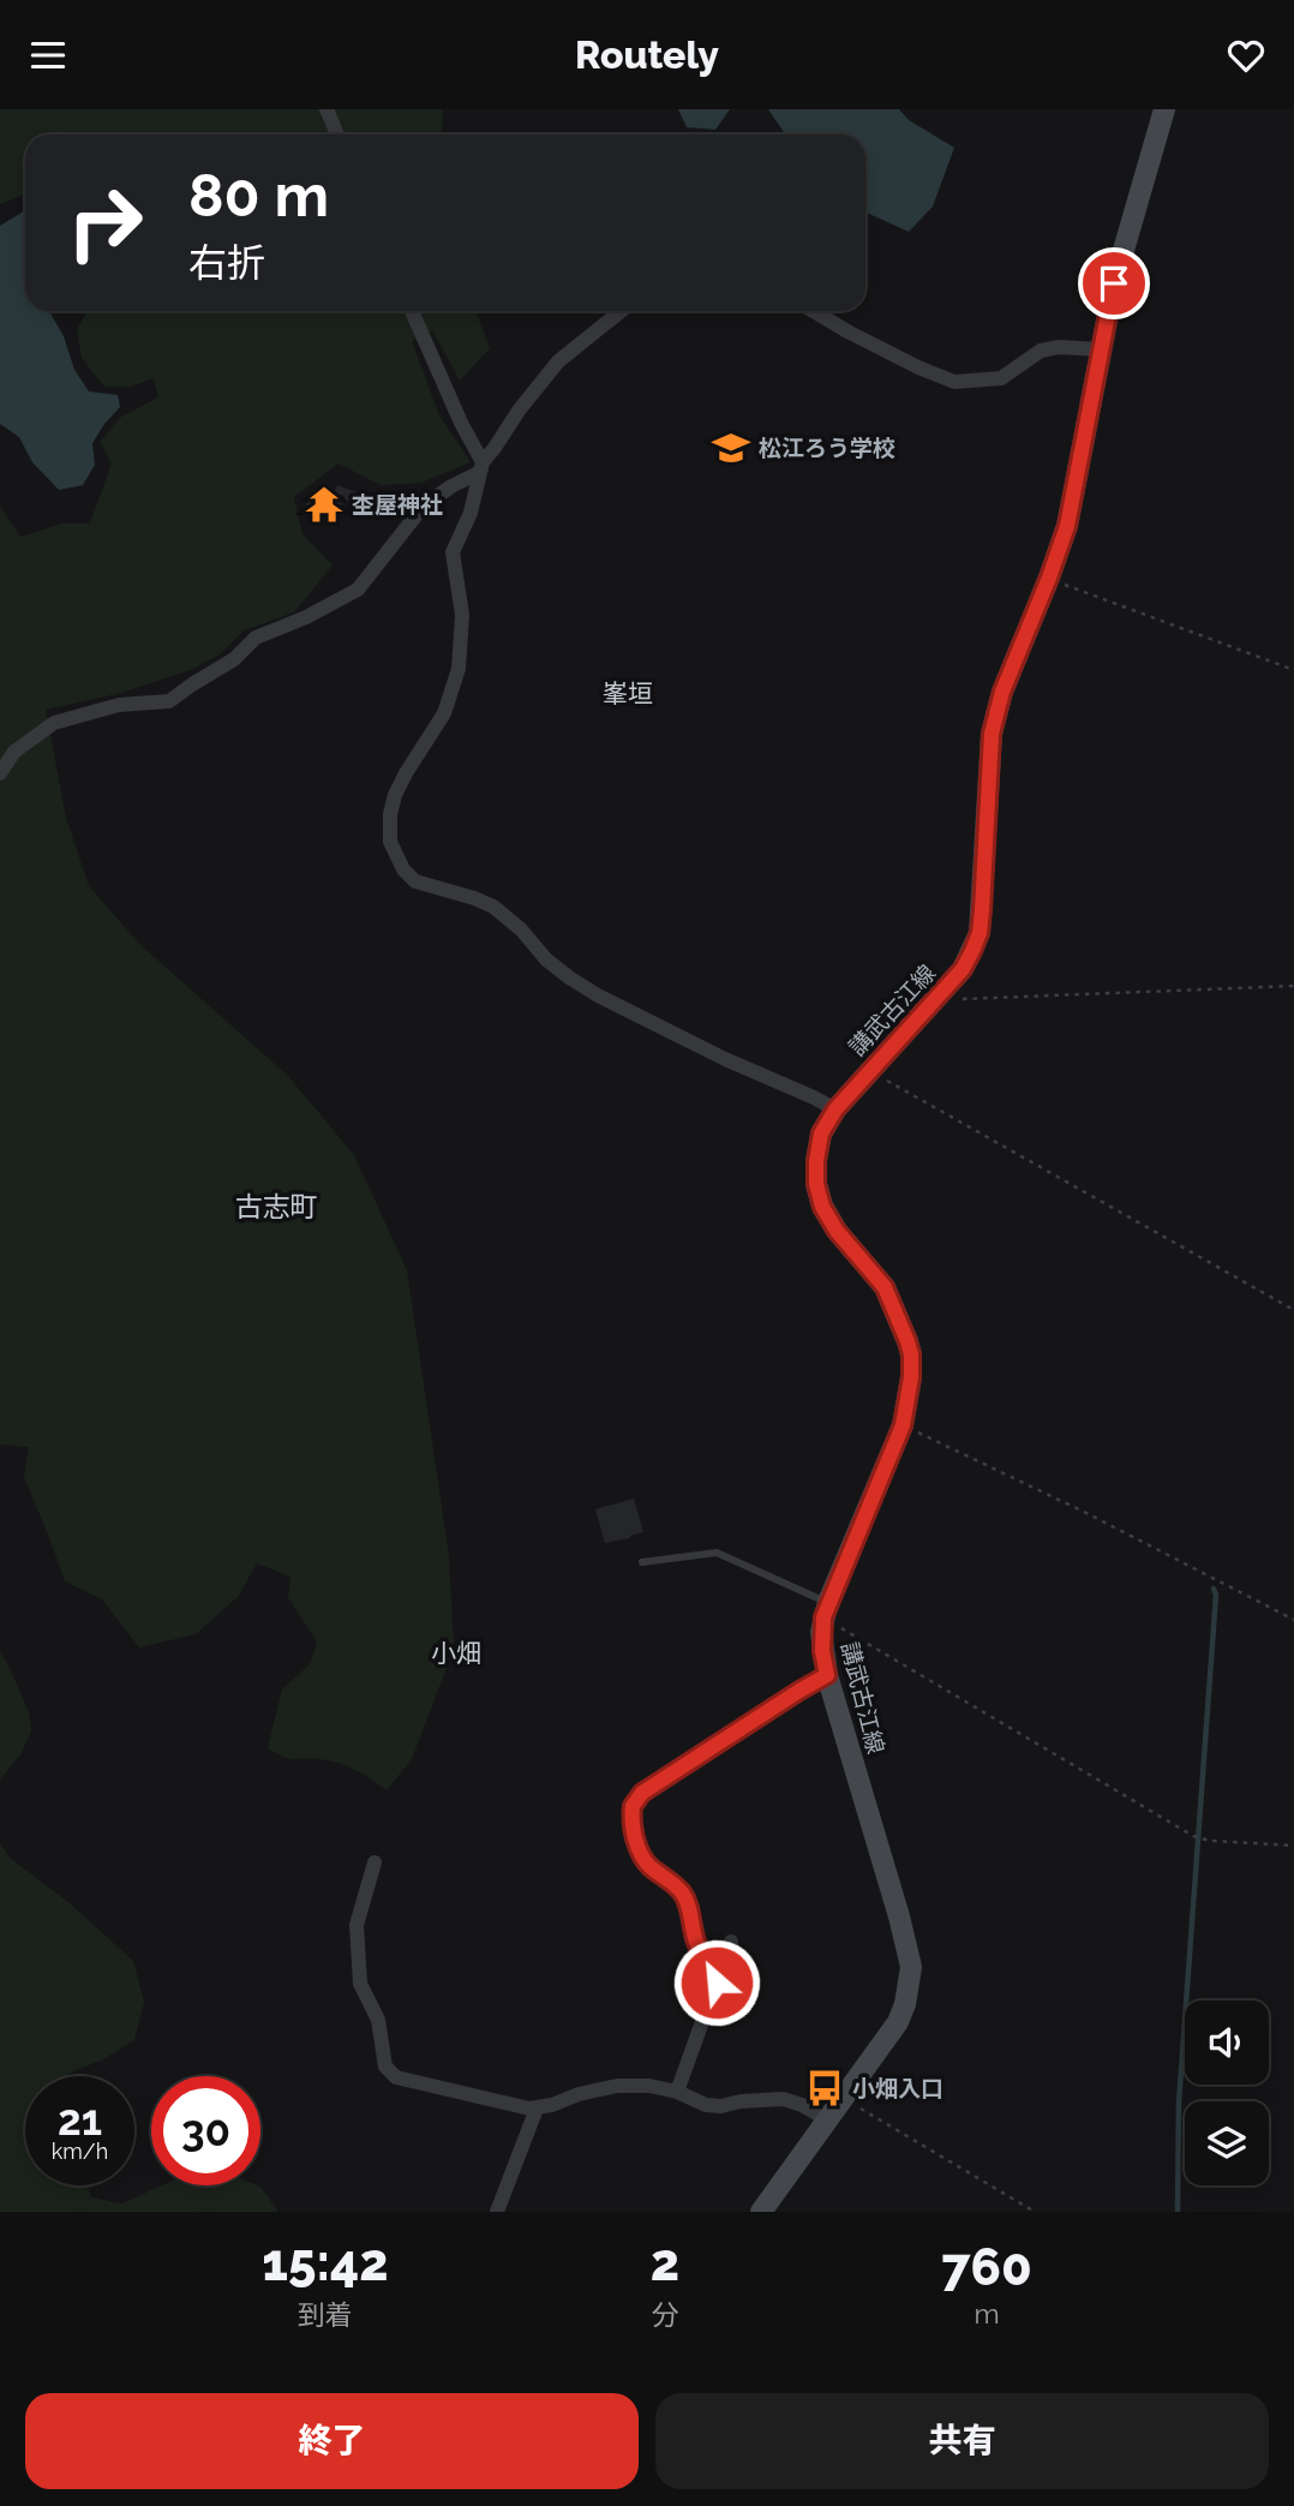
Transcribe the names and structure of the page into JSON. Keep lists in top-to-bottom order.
{
  "streets": {
    "main road": ["講武古江線"]
  },
  "districts": ["峯垣", "古志町", "小畑"],
  "places": {
    "school or university": ["松江ろう学校"],
    "temple": ["杢屋神社"],
    "bus stop": ["小畑入口"]
  },
  "page": {
    "header": "Routely",
    "turn": ["80 m", "右折"],
    "speed": "21 km/h",
    "limit": "30",
    "eta": [
      "15:42",
      "到着",
      "2",
      "分",
      "760",
      "m"
    ],
    "buttons": ["終了", "共有"]
  }
}
